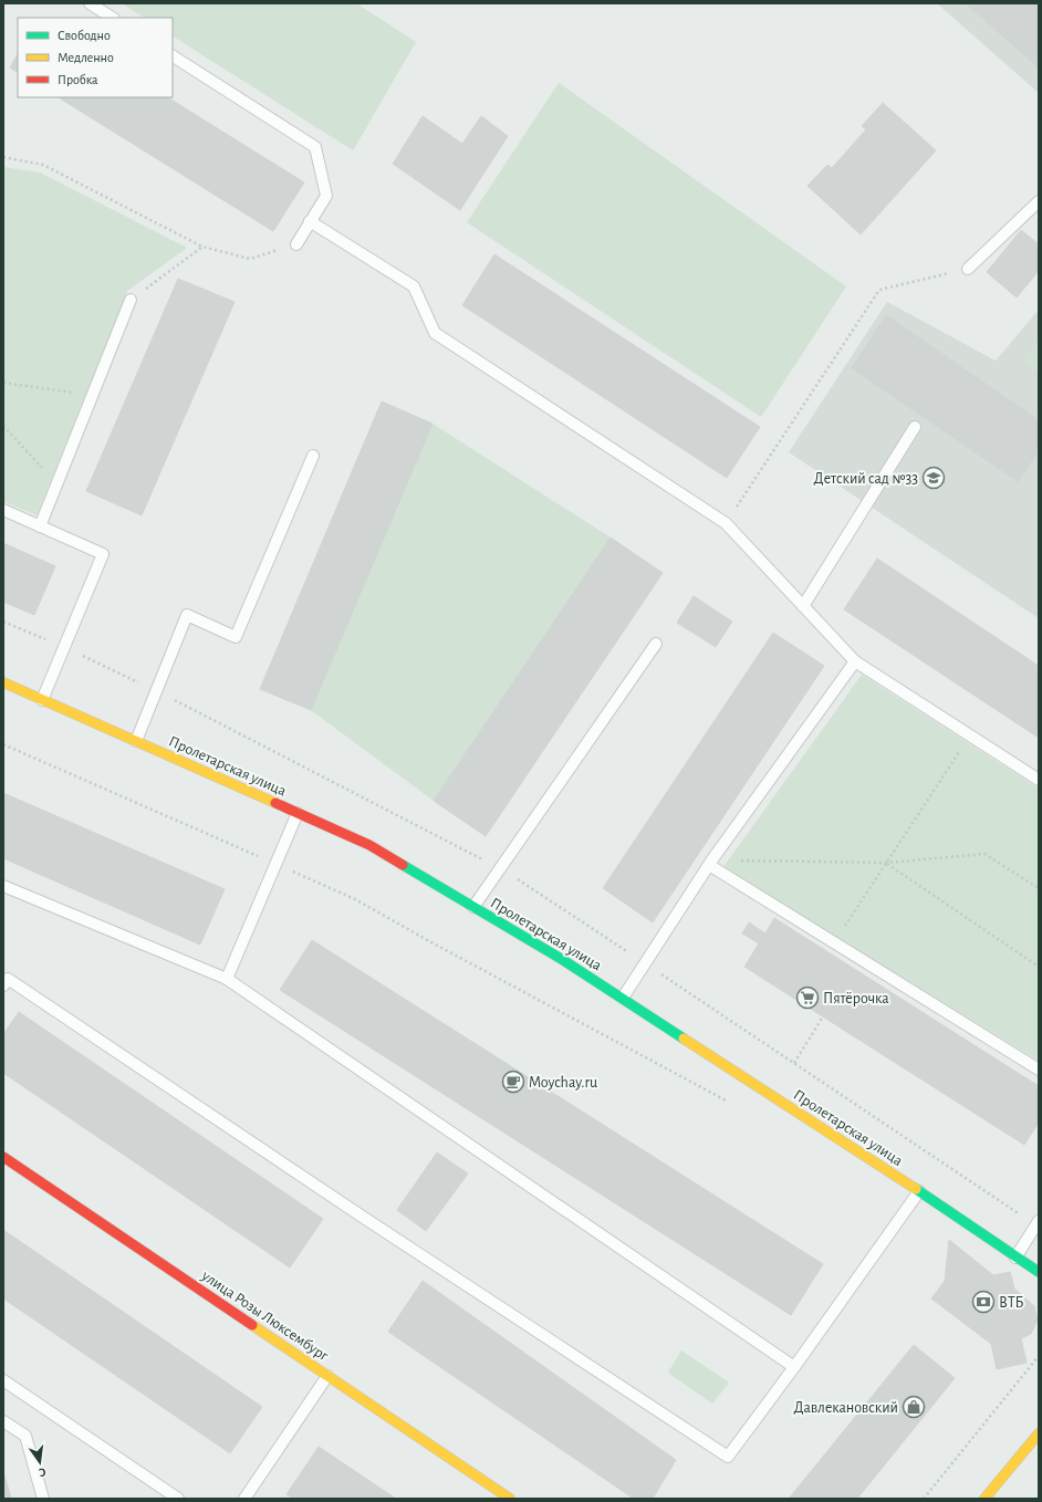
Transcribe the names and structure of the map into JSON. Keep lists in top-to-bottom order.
{
  "streets": {
    "street": ["Пролетарская улица", "улица Розы Люксембург"]
  },
  "places": {
    "school or university": ["Детский сад №33"],
    "supermarket": ["Пятёрочка"],
    "cafe": ["Moychay.ru"],
    "bank": ["ВТБ"],
    "shop": ["Давлекановский"]
  },
  "legend": ["Свободно", "Медленно", "Пробка"],
  "north": "bottom"
}
